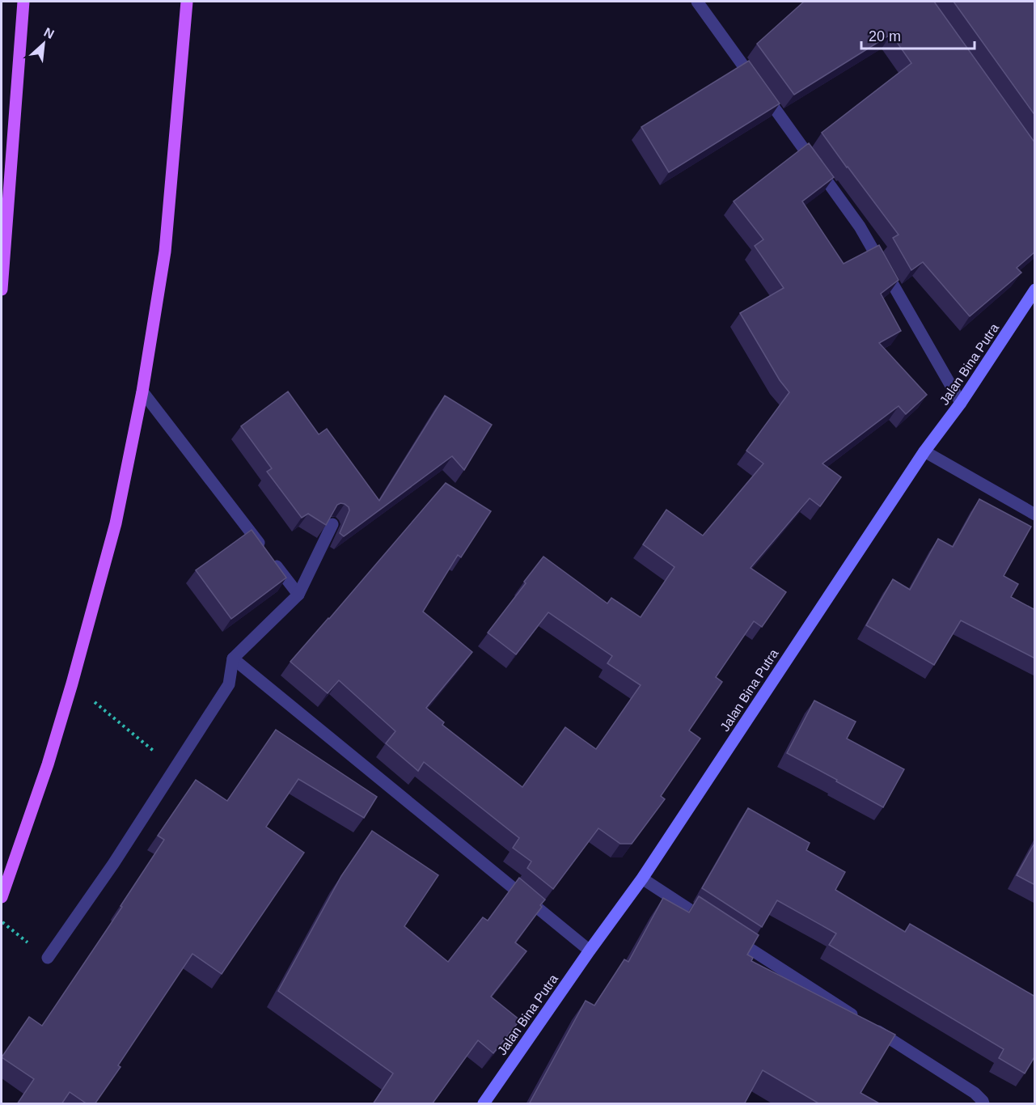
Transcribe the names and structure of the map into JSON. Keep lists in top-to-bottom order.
{
  "streets": {
    "street": ["Jalan Bina Putra"]
  },
  "scale_bar": "20 m",
  "north": "top right"
}
